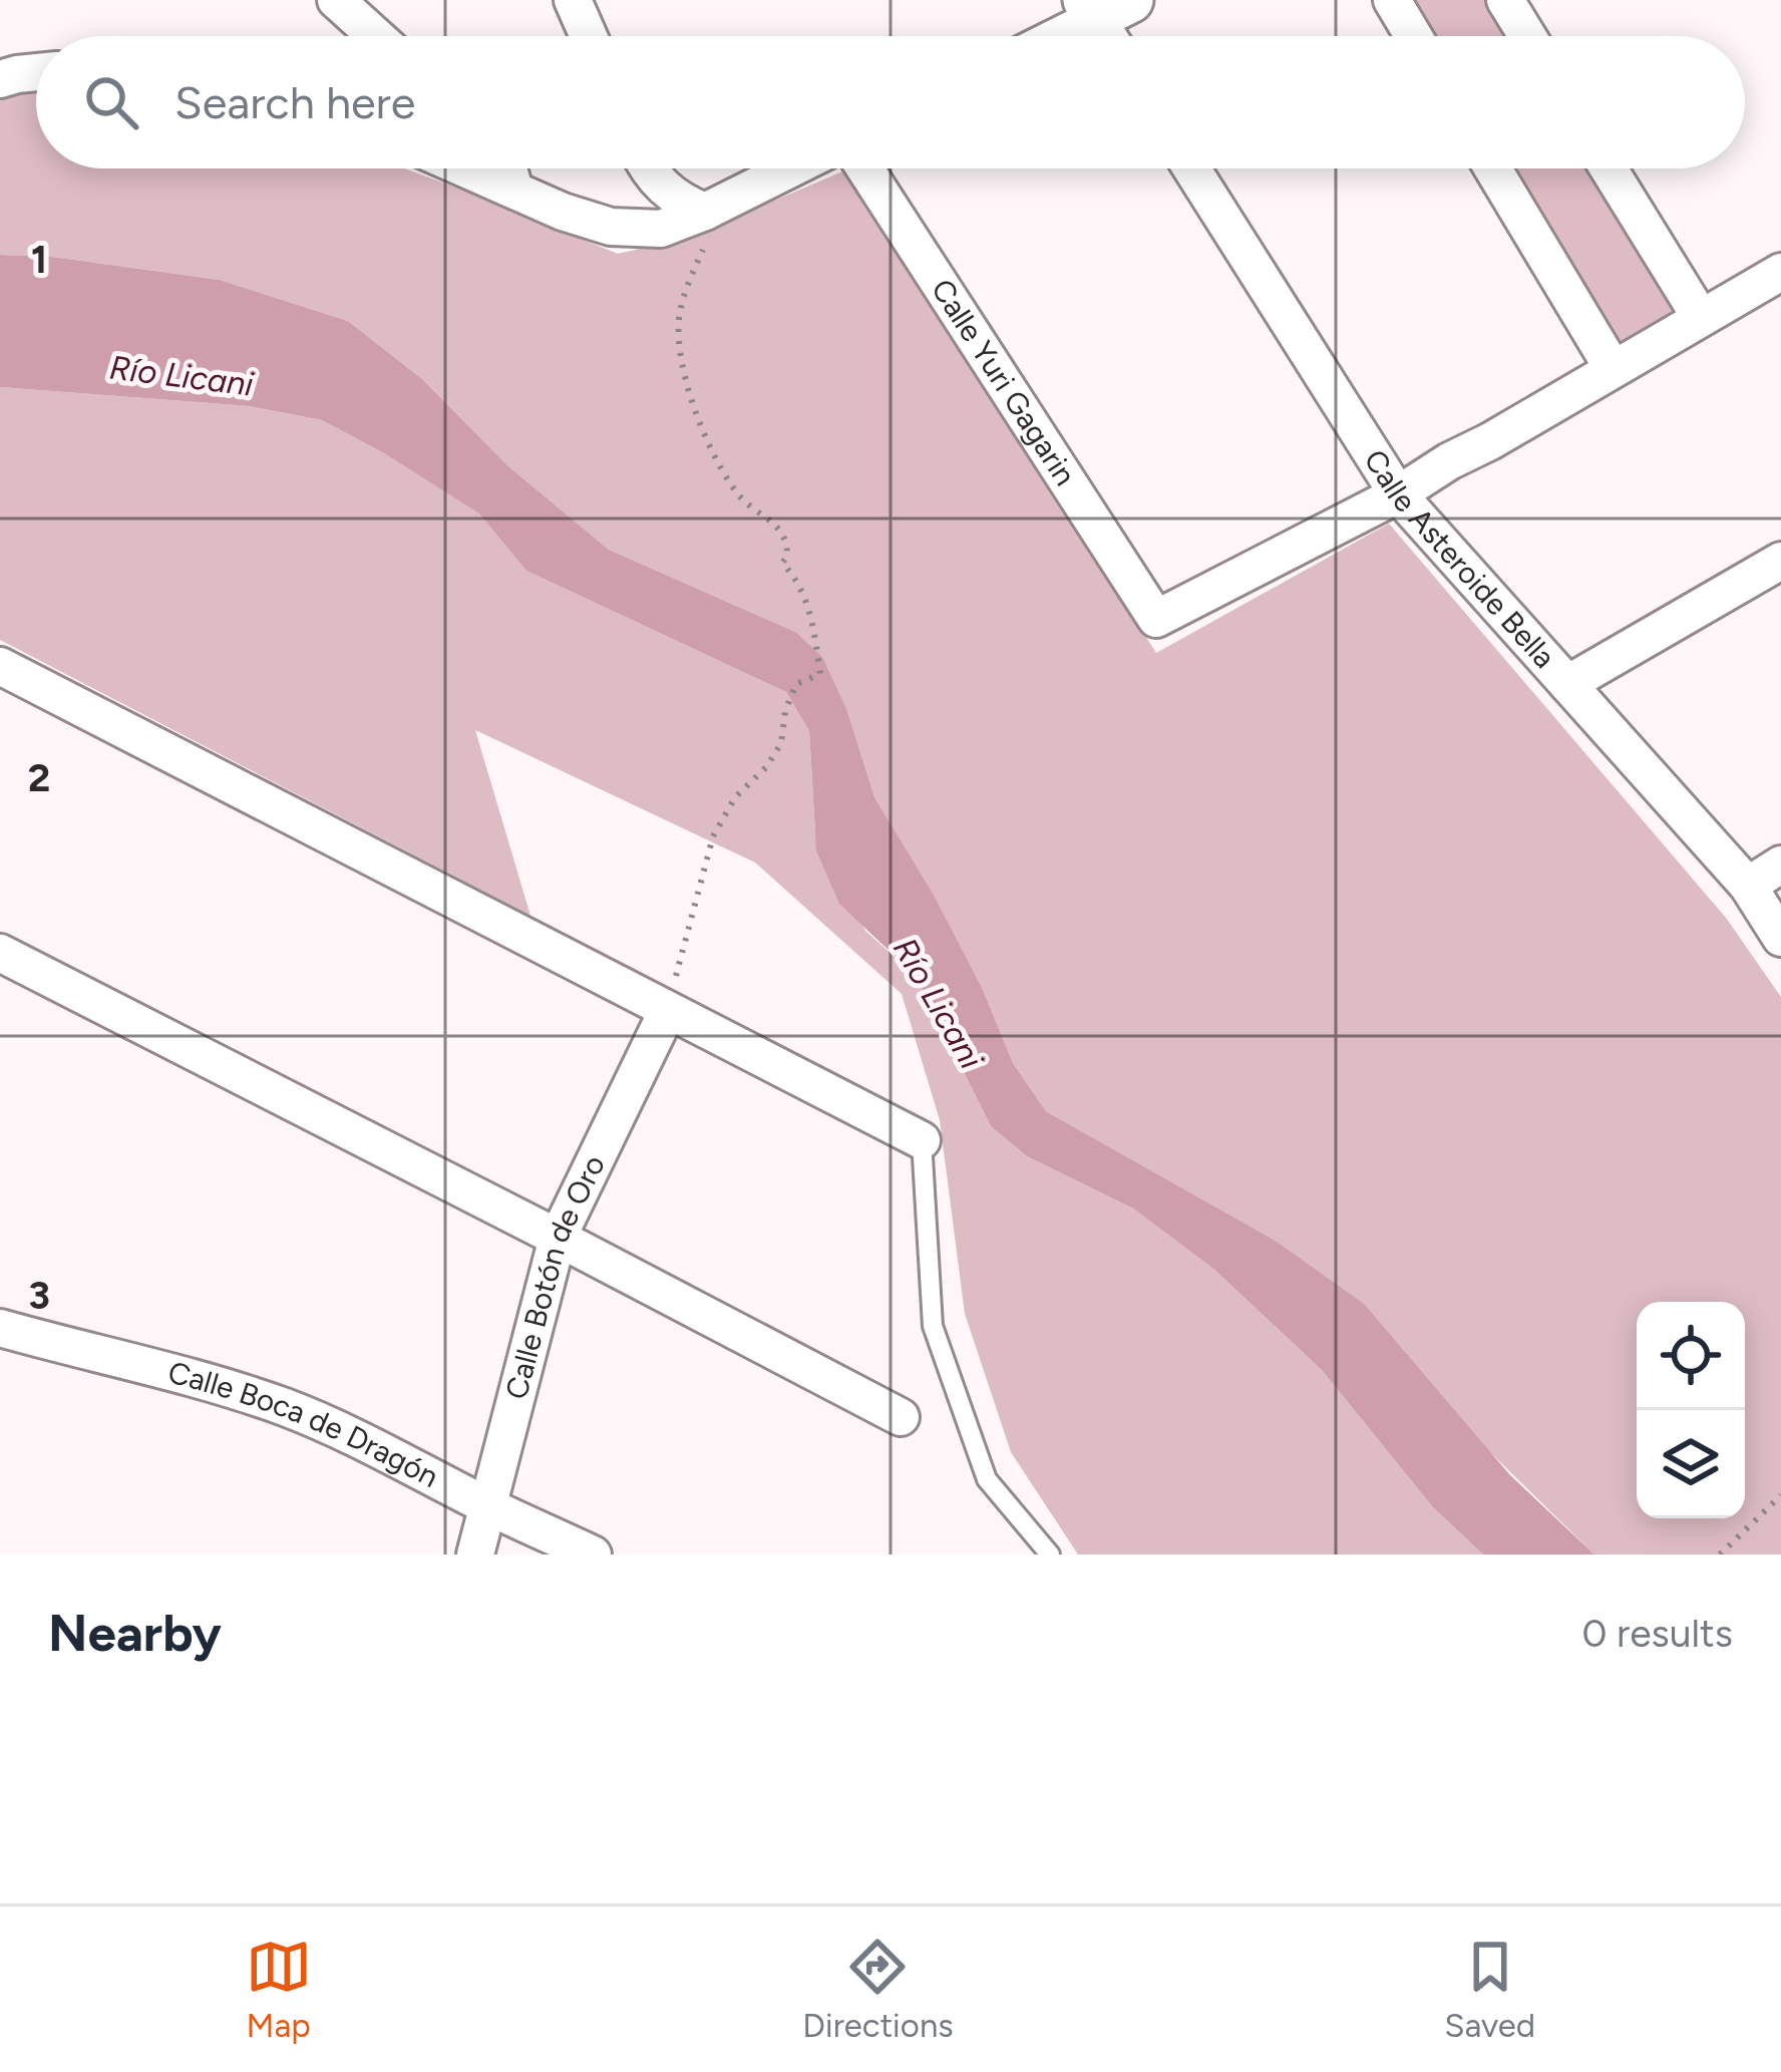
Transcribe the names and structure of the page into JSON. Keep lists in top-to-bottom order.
{
  "streets": {
    "street": [
      "Calle Yuri Gagarin",
      "Calle Asteroide Bella",
      "Calle Botón de Oro",
      "Calle Boca de Dragón"
    ]
  },
  "crossings": [
    ["Calle Yuri Gagarin", "Calle Asteroide Bella"],
    ["Calle Botón de Oro", "Calle Boca de Dragón"]
  ],
  "water": ["Río Licani"],
  "page": {
    "search": "Search here",
    "heading": ["Nearby", "0 results"],
    "nav": ["Map", "Directions", "Saved"]
  },
  "grid": {
    "rows": ["1", "2", "3"]
  }
}
